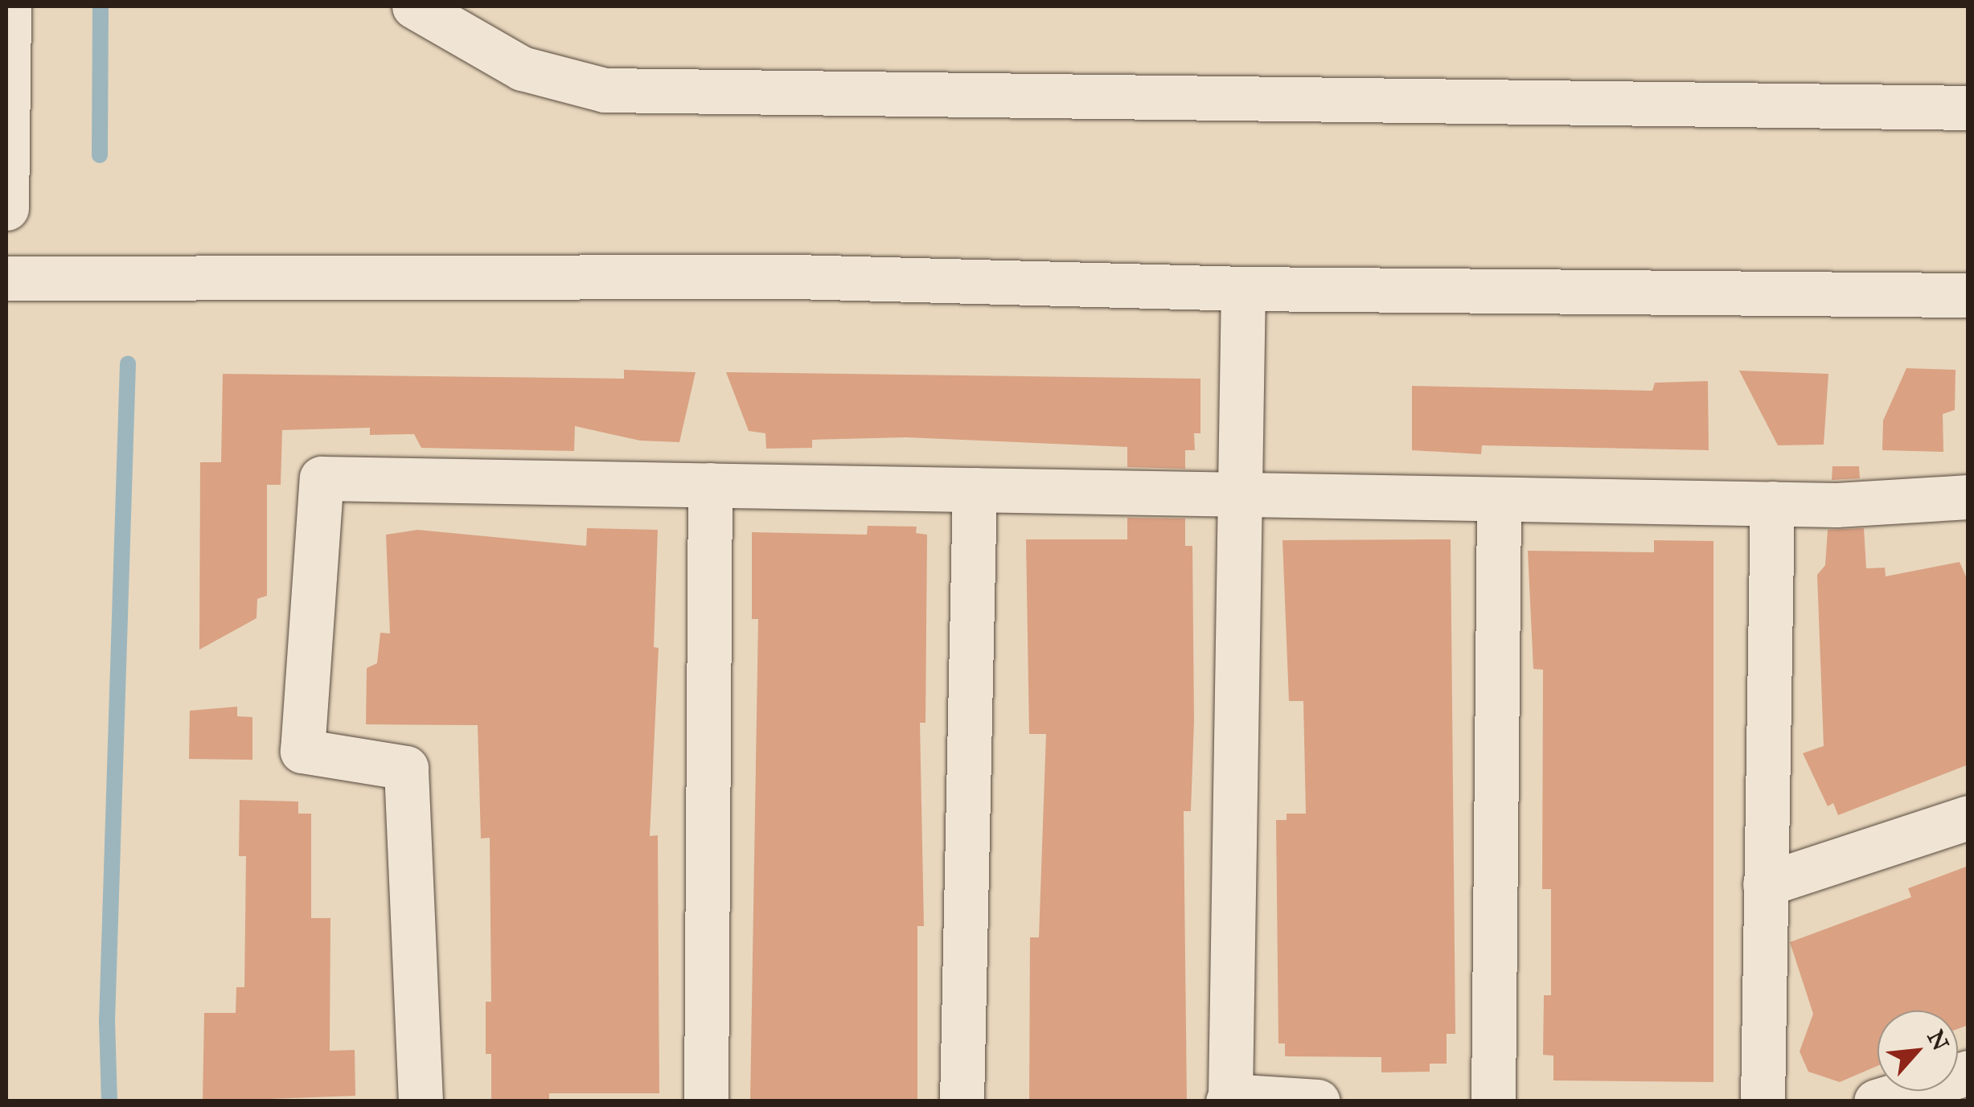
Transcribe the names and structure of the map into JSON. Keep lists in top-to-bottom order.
{
  "north": "top right"
}
